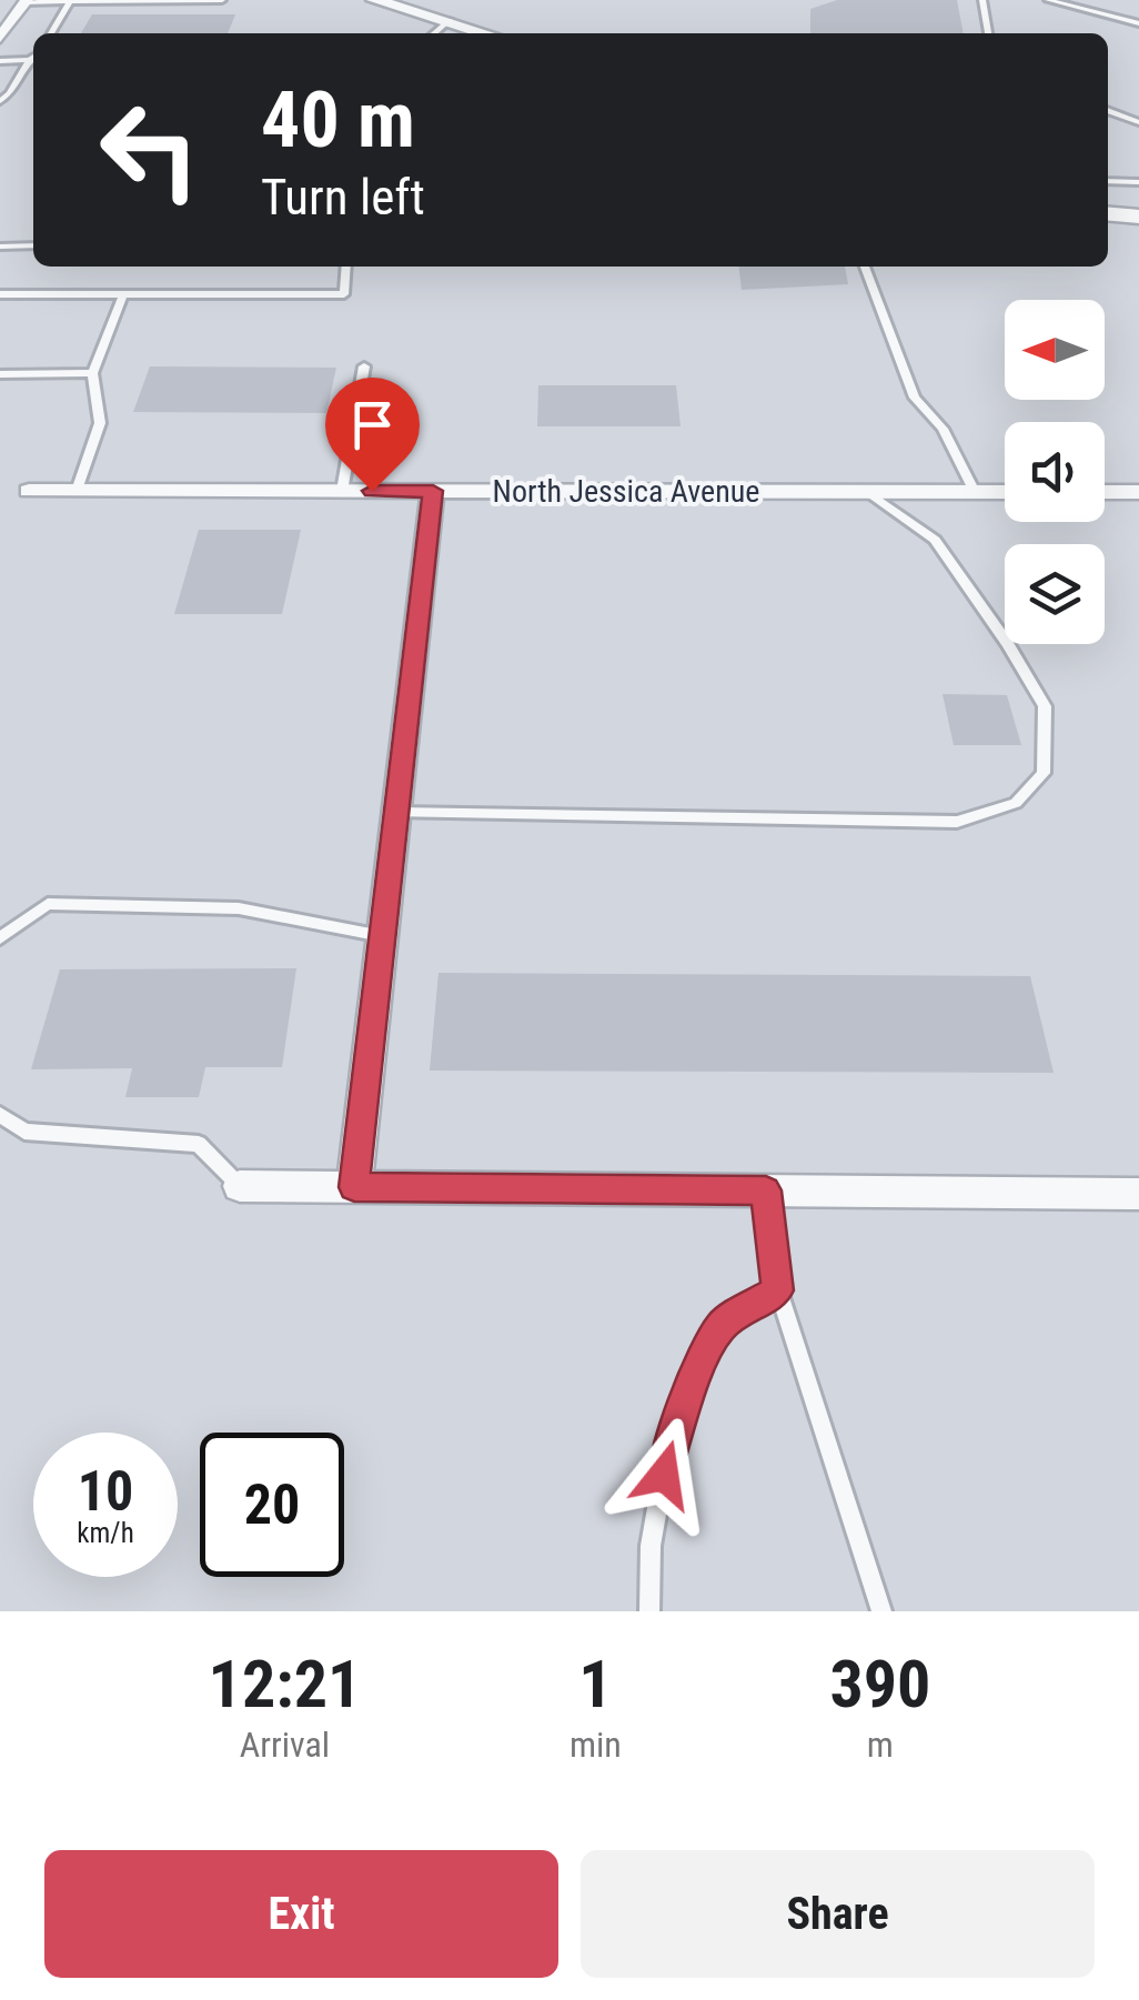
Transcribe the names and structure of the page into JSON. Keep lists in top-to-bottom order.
{
  "streets": {
    "street": ["North Jessica Avenue"]
  },
  "north": "left",
  "page": {
    "turn": ["40 m", "Turn left"],
    "speed": "10 km/h",
    "limit": "20",
    "eta": [
      "12:21",
      "Arrival",
      "1",
      "min",
      "390",
      "m"
    ],
    "buttons": ["Exit", "Share"]
  }
}
